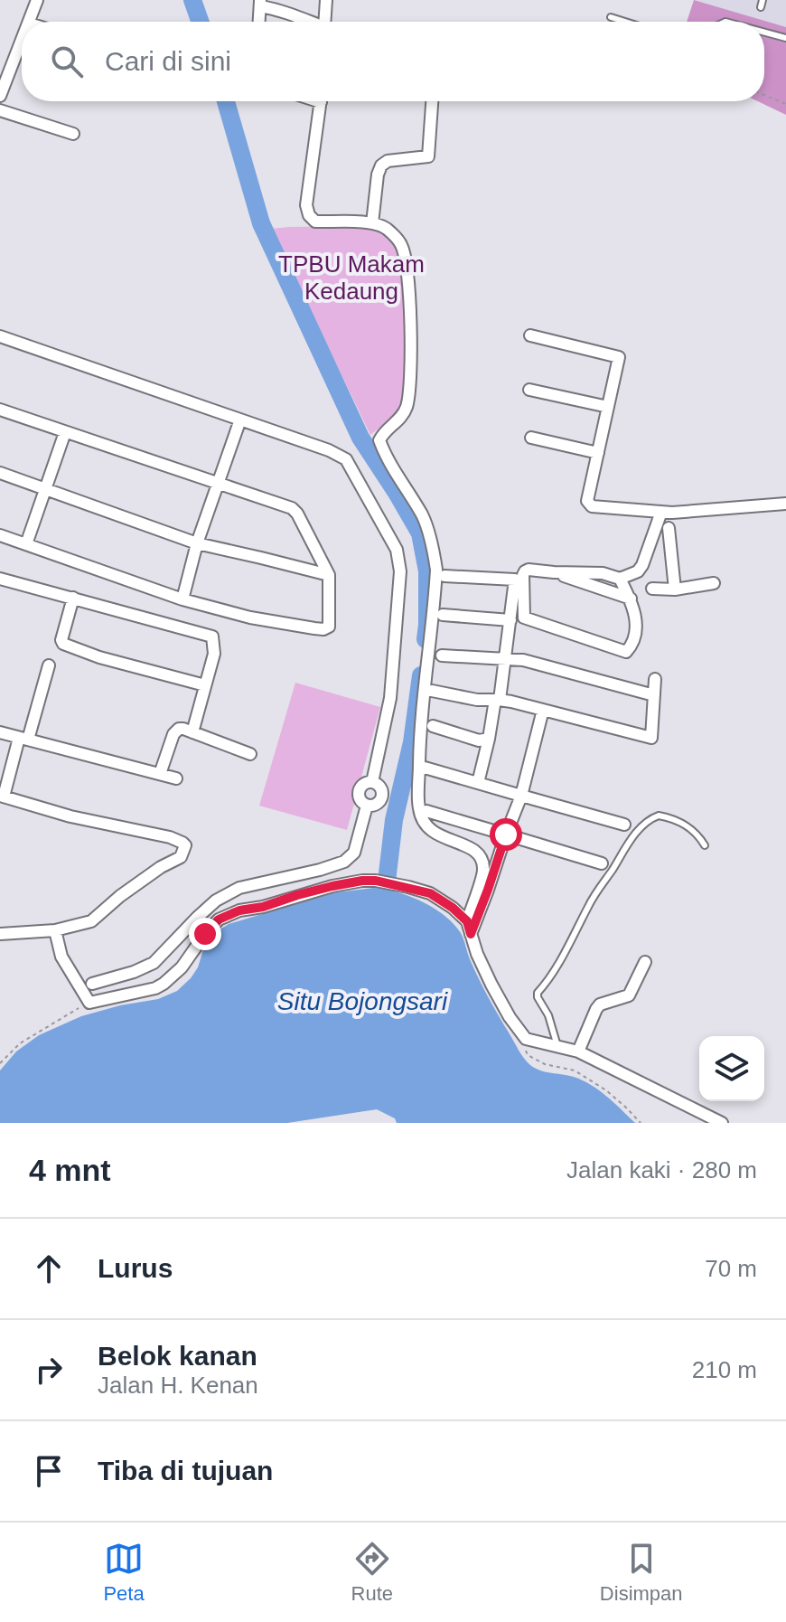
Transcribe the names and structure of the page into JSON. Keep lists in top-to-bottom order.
{
  "water": ["Situ Bojongsari"],
  "parks": ["TPBU Makam Kedaung"],
  "page": {
    "search": "Cari di sini",
    "heading": ["4 mnt", "Jalan kaki · 280 m"],
    "list": [
      ["Lurus", "70 m"],
      ["Belok kanan", "Jalan H. Kenan", "210 m"],
      "Tiba di tujuan"
    ],
    "nav": ["Peta", "Rute", "Disimpan"]
  }
}
